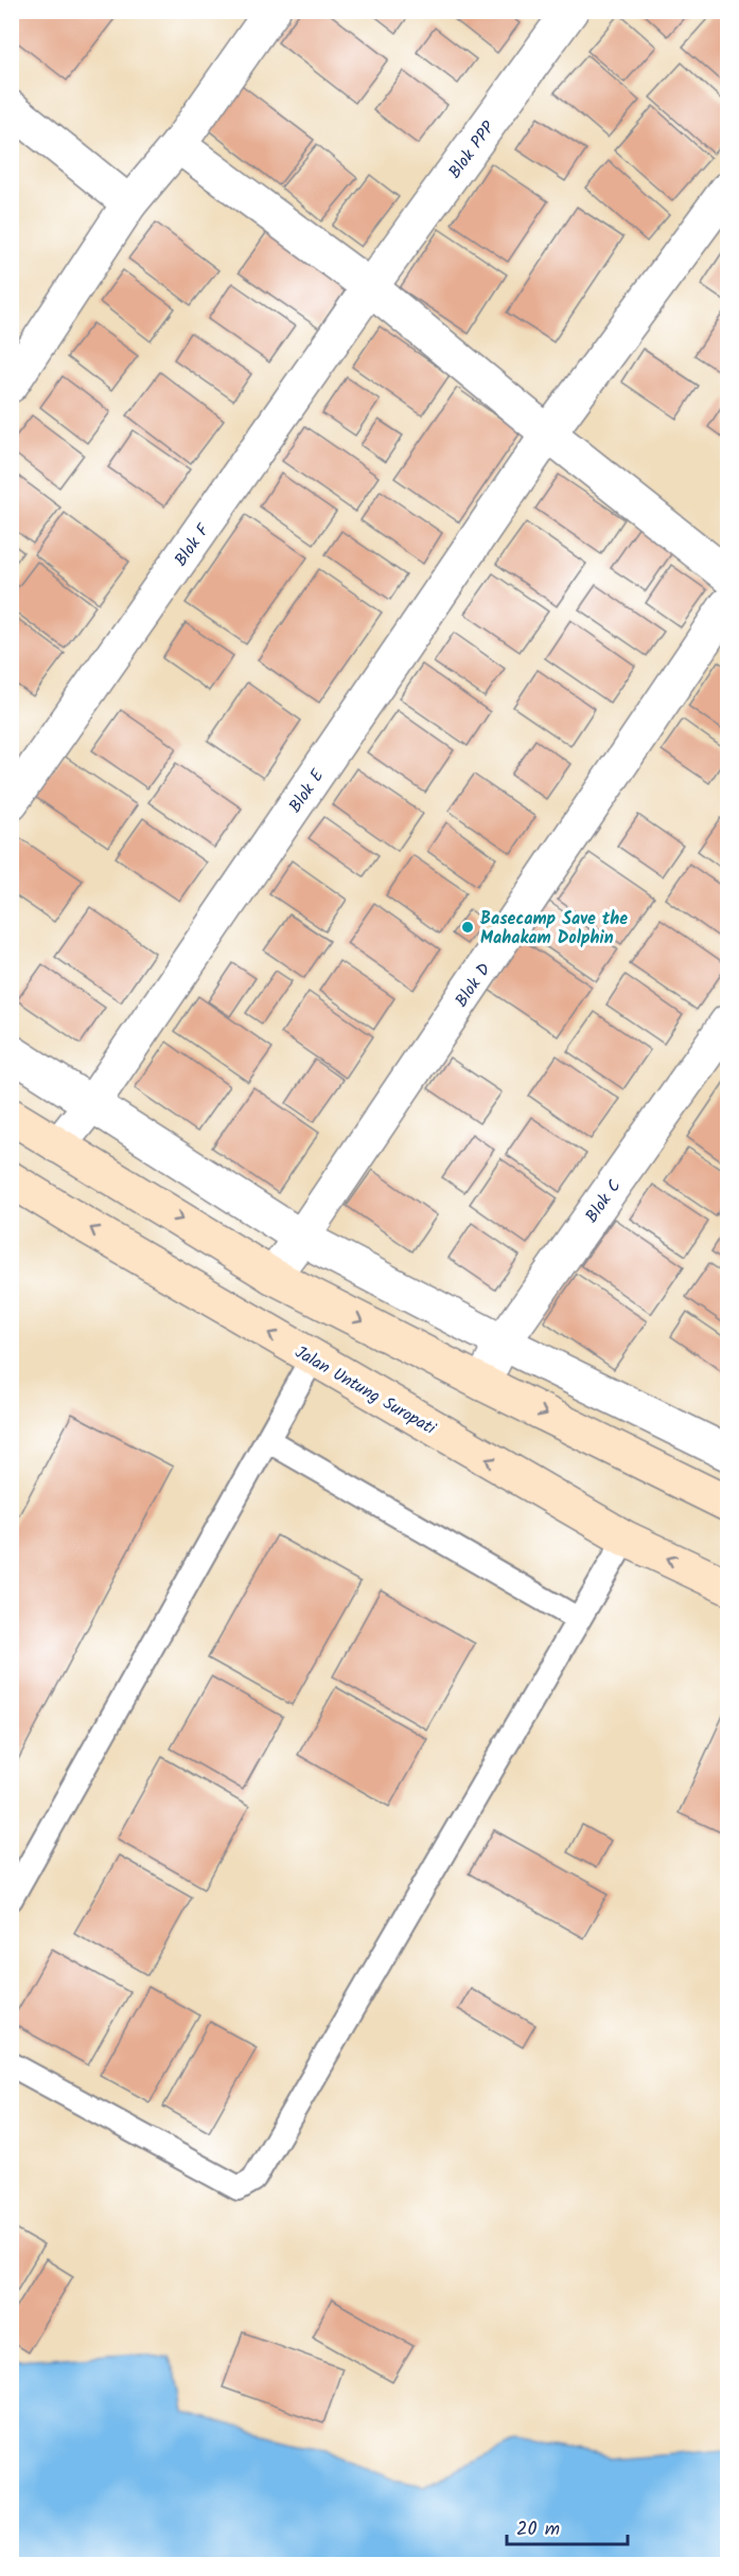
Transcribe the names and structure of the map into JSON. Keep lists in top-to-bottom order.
{
  "streets": {
    "main road": ["Jalan Untung Suropati"],
    "street": [
      "Blok PPP",
      "Blok F",
      "Blok E",
      "Blok D",
      "Blok C"
    ]
  },
  "crossings": [
    ["Blok PPP", "Blok F"]
  ],
  "places": ["Basecamp Save the Mahakam Dolphin"],
  "scale_bar": "20 m"
}
